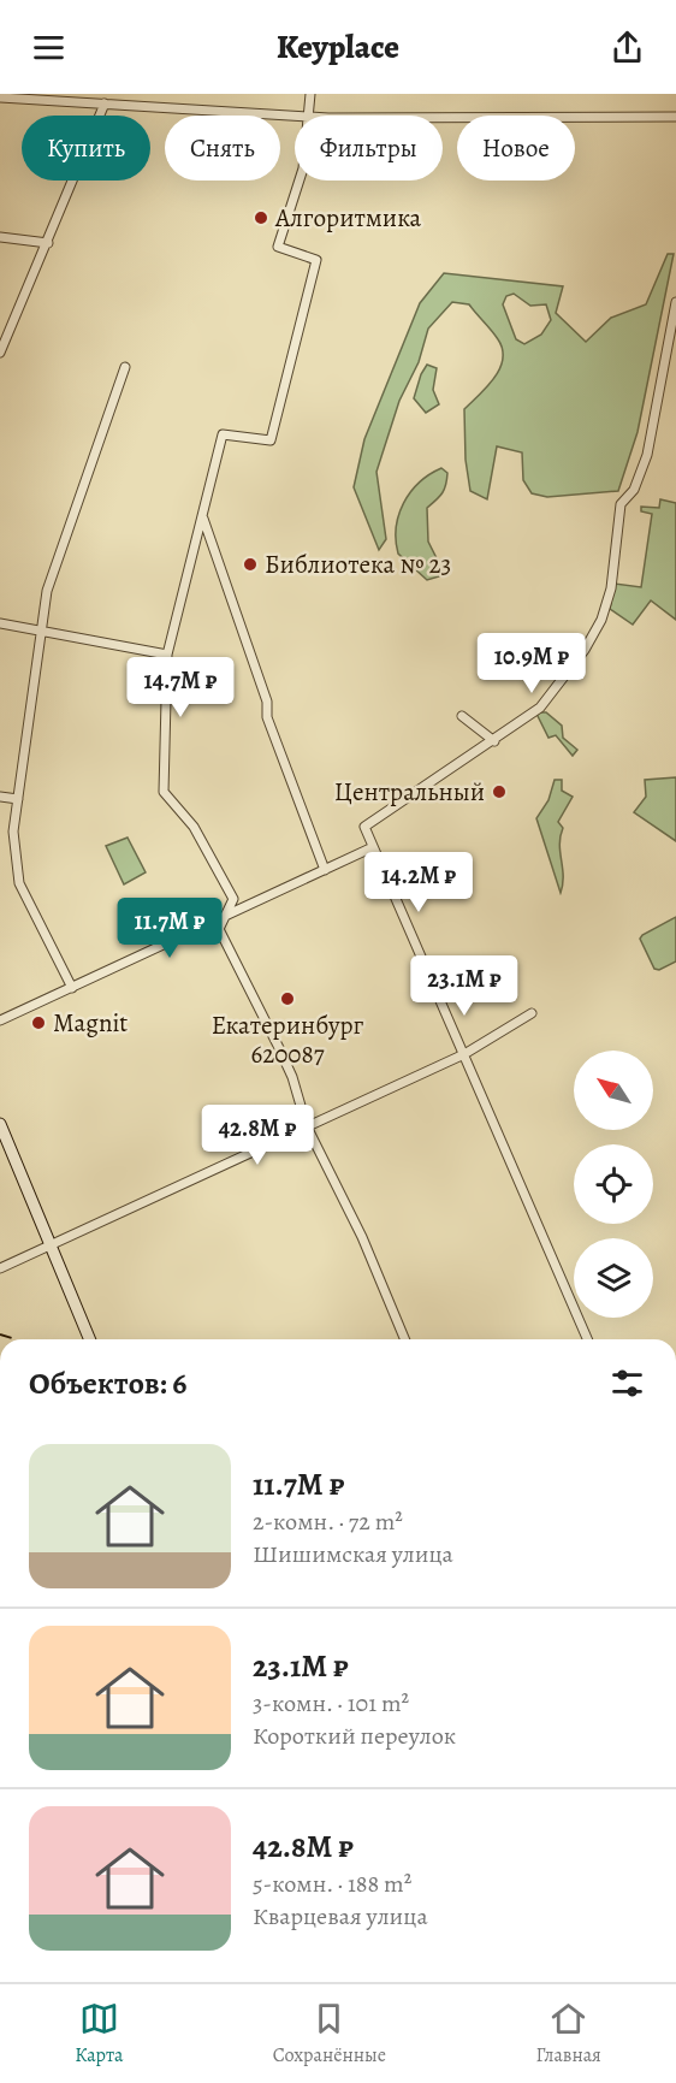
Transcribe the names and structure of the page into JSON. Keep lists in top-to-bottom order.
{
  "places": [
    "Алгоритмика",
    "Библиотека № 23",
    "Центральный",
    "Екатеринбург 620087",
    "Magnit"
  ],
  "north": "top left",
  "page": {
    "header": "Keyplace",
    "chip": [
      "Купить",
      "Снять",
      "Фильтры",
      "Новое"
    ],
    "price": [
      "10.9M ₽",
      "14.7M ₽",
      "14.2M ₽",
      "11.7M ₽",
      "23.1M ₽",
      "42.8M ₽"
    ],
    "heading": "Объектов: 6",
    "list": [
      {
        "name": "11.7M ₽",
        "note": "2-комн. · 72 m² · Шишимская улица"
      },
      {
        "name": "23.1M ₽",
        "note": "3-комн. · 101 m² · Короткий переулок"
      },
      {
        "name": "42.8M ₽",
        "note": "5-комн. · 188 m² · Кварцевая улица"
      }
    ],
    "tabs": ["Карта", "Сохранённые", "Главная"]
  }
}
